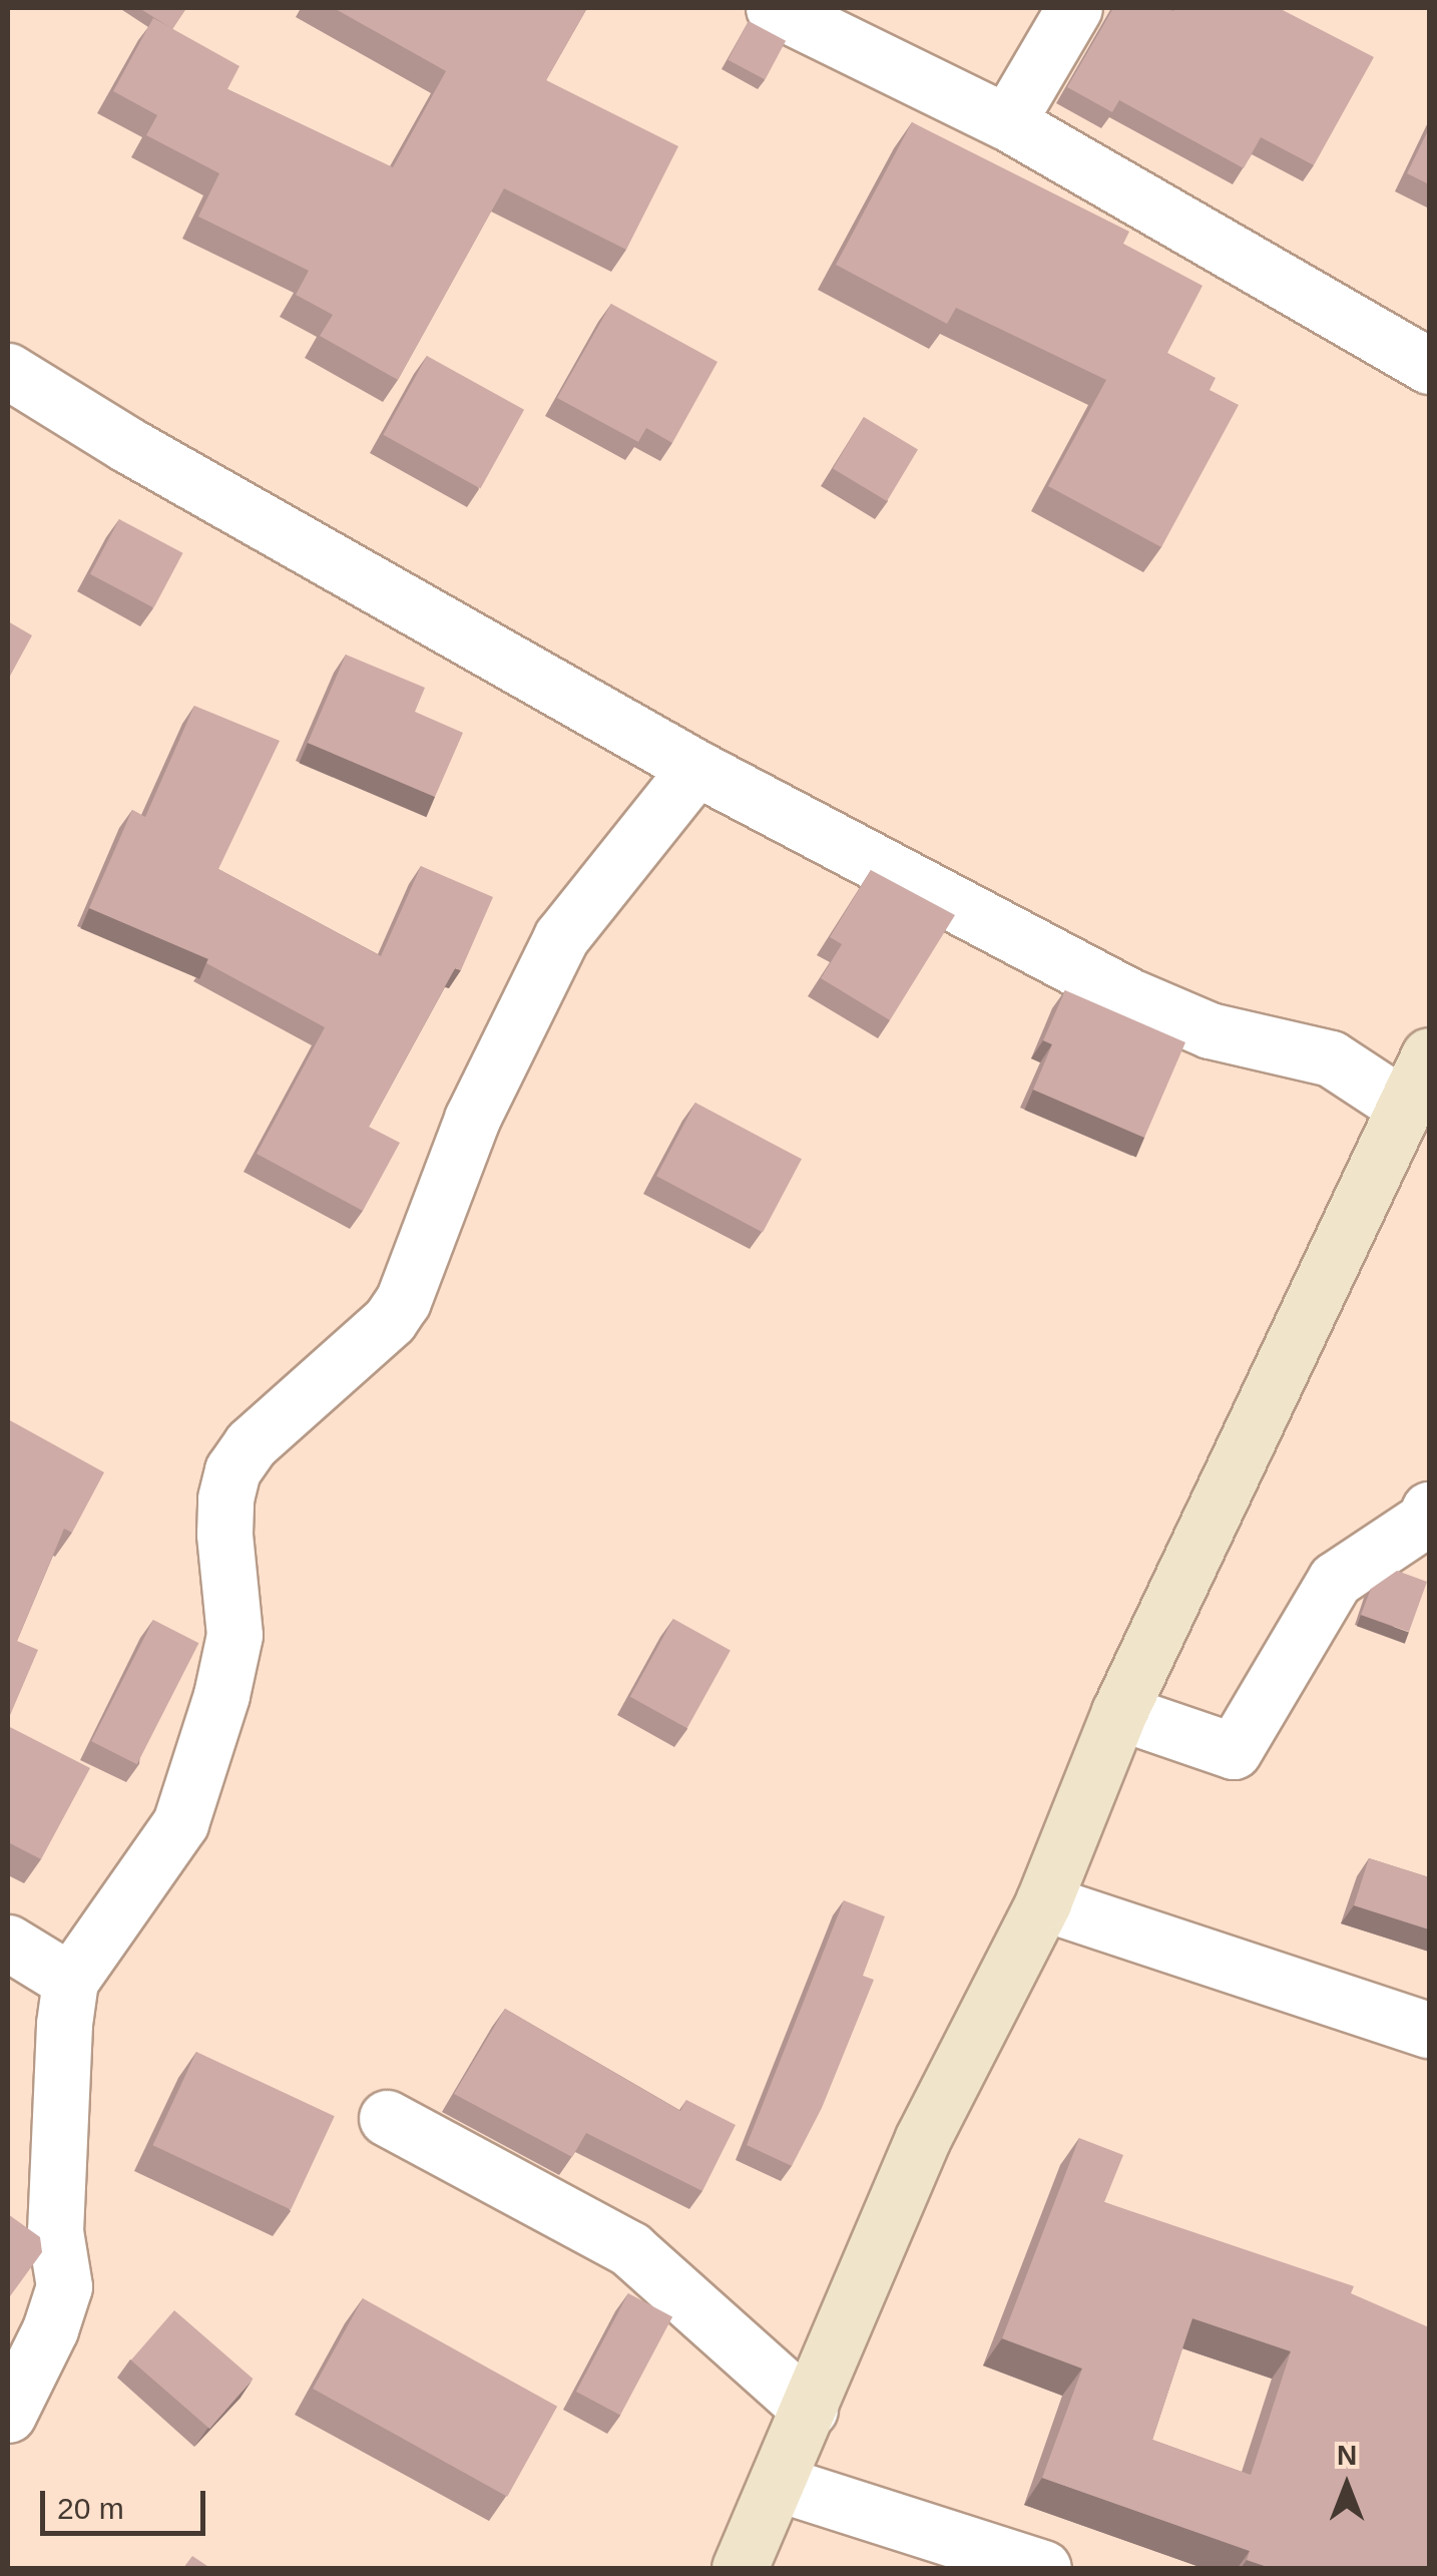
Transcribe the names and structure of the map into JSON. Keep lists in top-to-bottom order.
{
  "scale_bar": "20 m",
  "north": "top"
}
